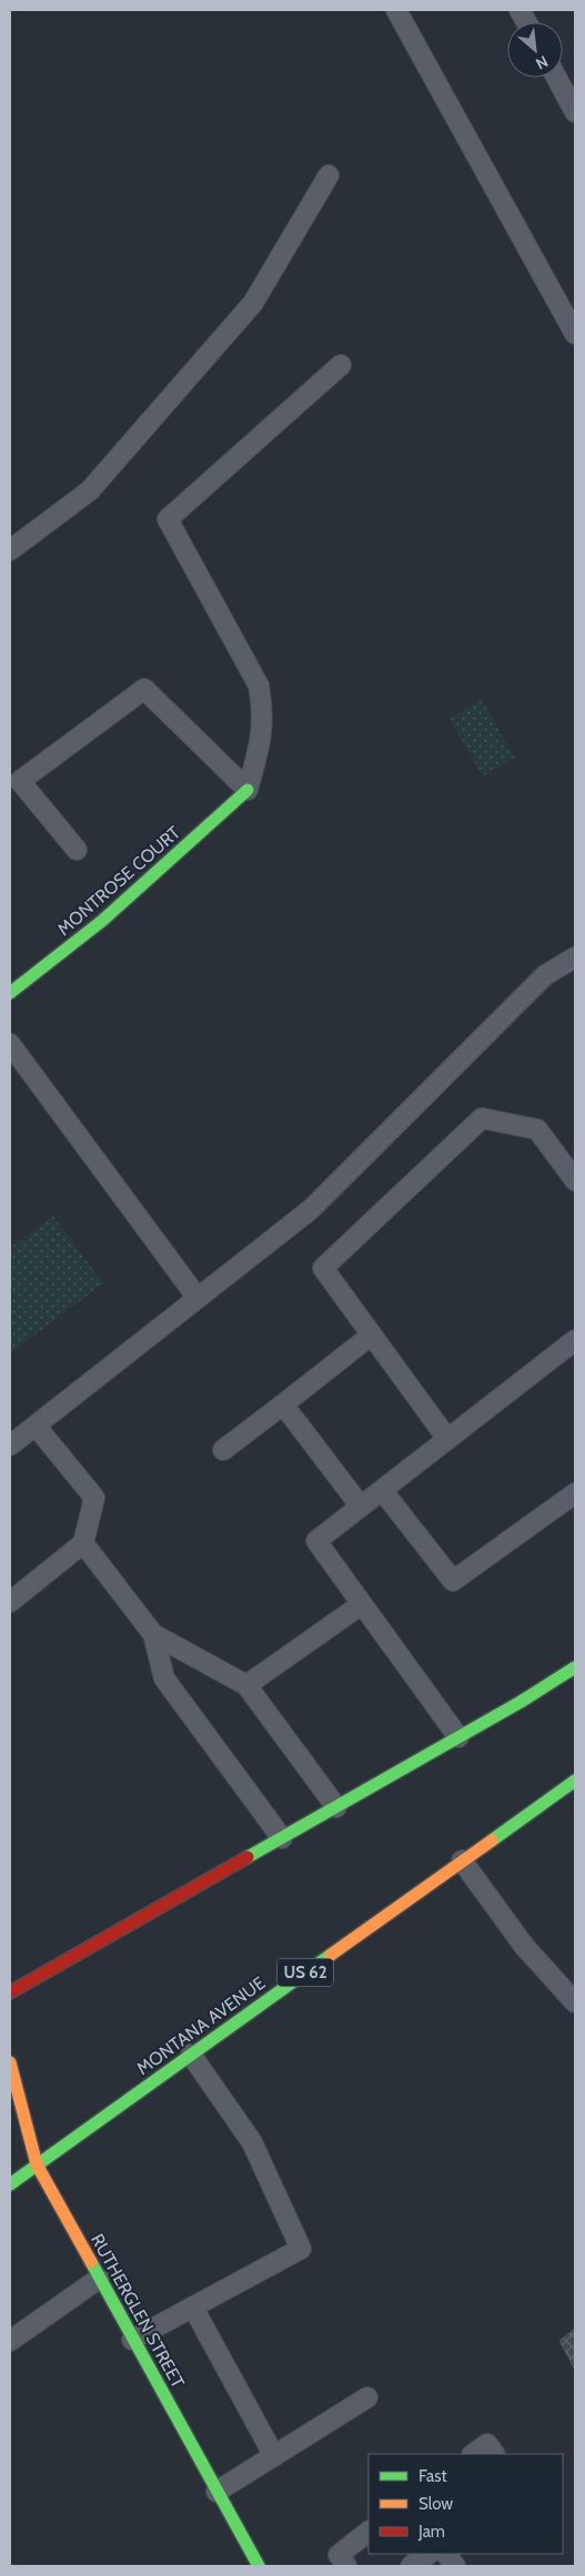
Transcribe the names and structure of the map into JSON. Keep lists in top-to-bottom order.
{
  "streets": {
    "main road": [
      "MONTROSE COURT",
      "US 62",
      "MONTANA AVENUE",
      "RUTHERGLEN STREET"
    ]
  },
  "crossings": [
    ["MONTANA AVENUE", "RUTHERGLEN STREET"]
  ],
  "legend": ["Fast", "Slow", "Jam"],
  "north": "bottom right"
}
